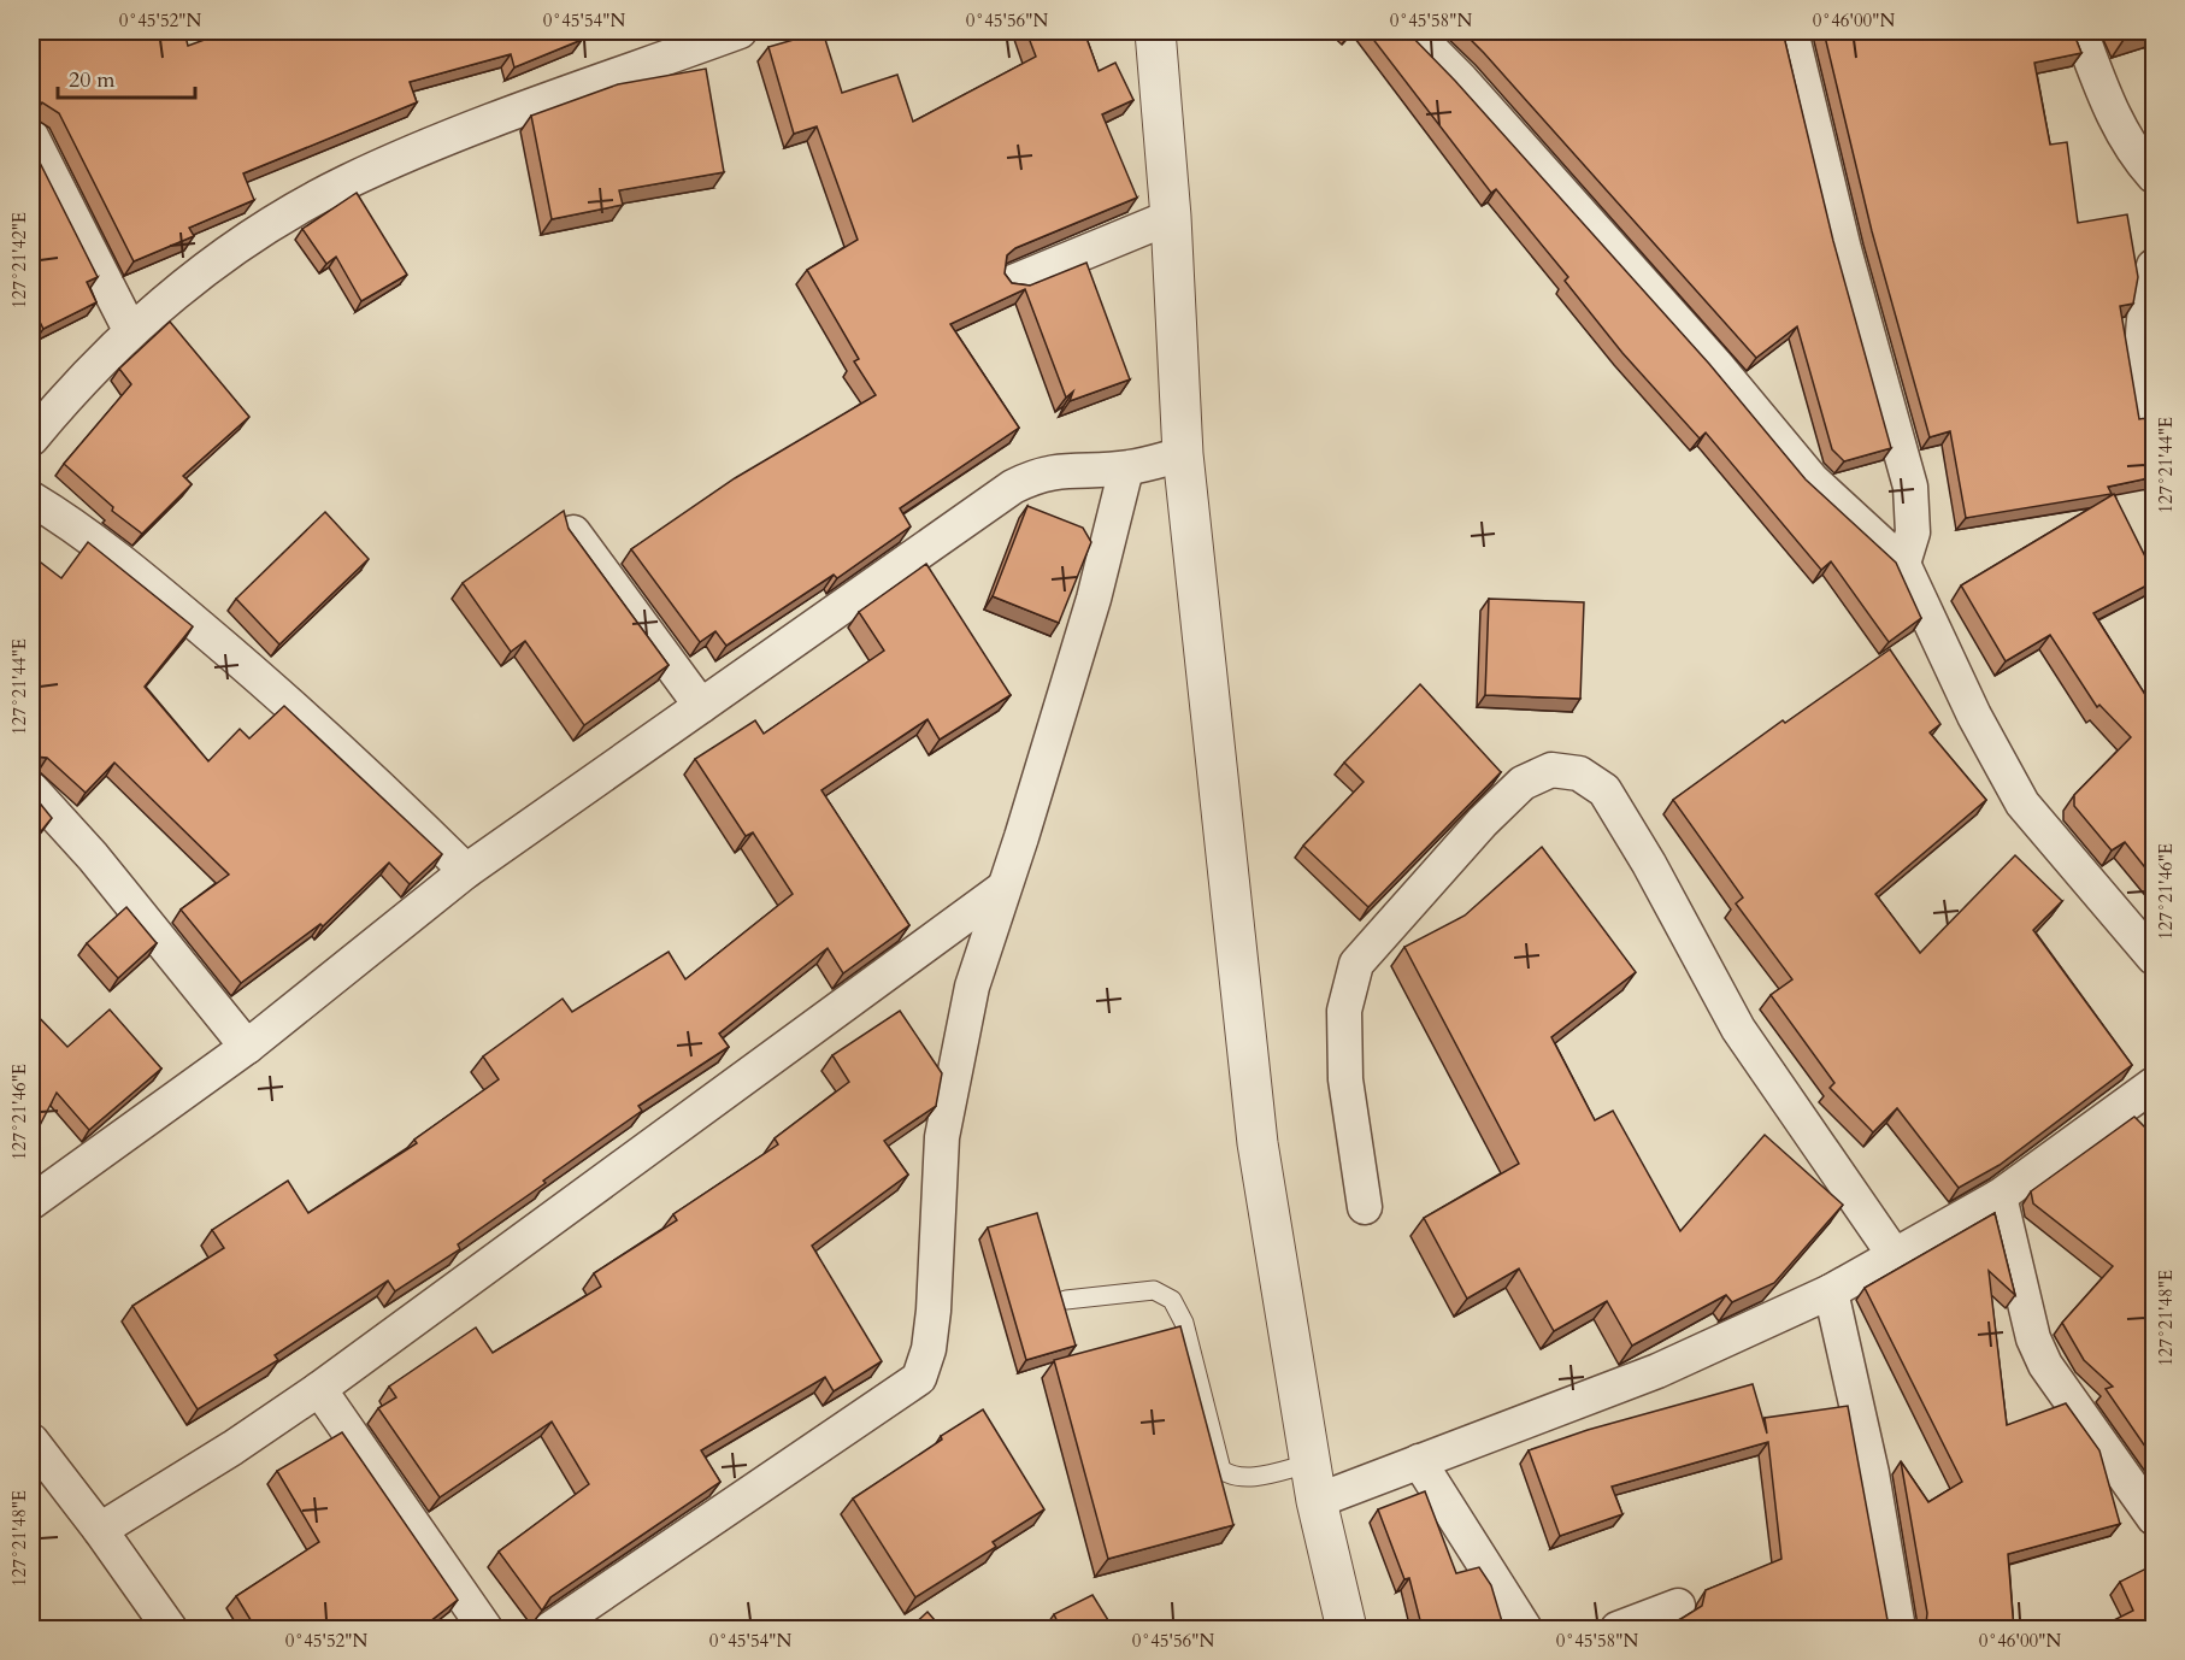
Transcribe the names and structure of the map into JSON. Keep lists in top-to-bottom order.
{
  "scale_bar": "20 m",
  "coordinates": [
    "0°45'52\"N",
    "0°45'54\"N",
    "0°45'56\"N",
    "0°45'58\"N",
    "0°46'00\"N",
    "127°21'42\"E",
    "127°21'44\"E",
    "127°21'46\"E",
    "127°21'48\"E"
  ]
}
